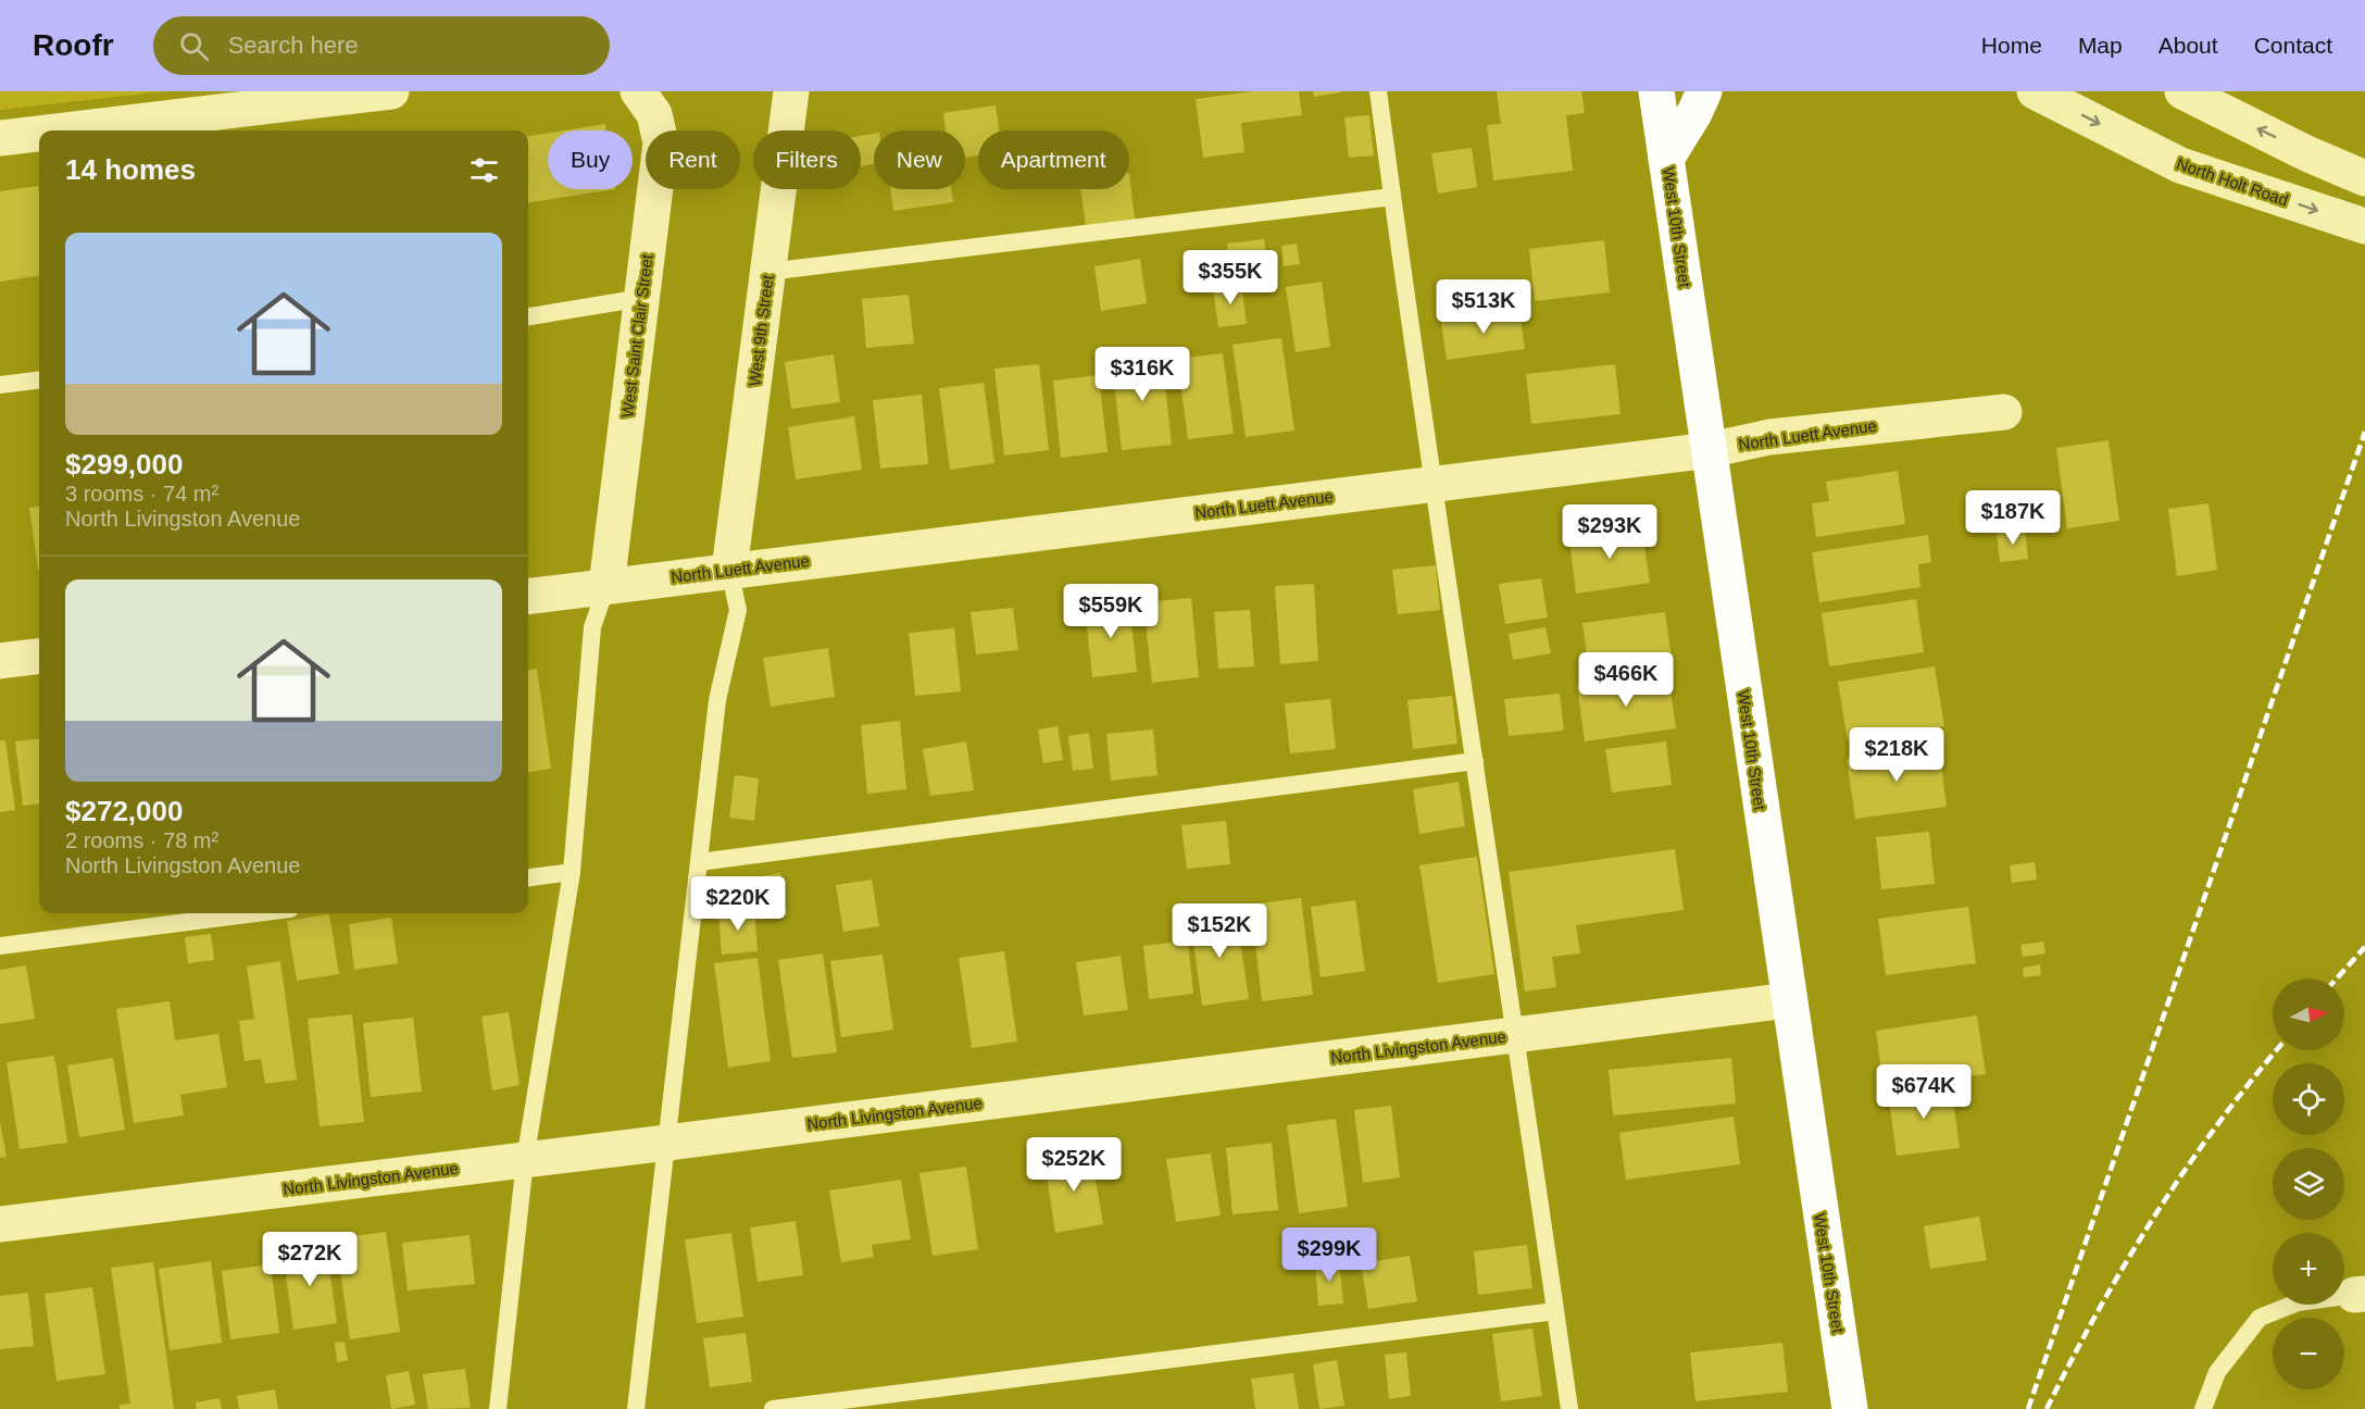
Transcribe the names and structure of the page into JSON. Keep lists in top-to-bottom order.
{
  "streets": {
    "main road": ["West 10th Street"],
    "street": [
      "North Holt Road",
      "West 9th Street",
      "West Saint Clair Street",
      "North Luett Avenue",
      "North Livingston Avenue"
    ]
  },
  "crossings": [
    ["West 10th Street", "North Luett Avenue"],
    ["West 10th Street", "North Livingston Avenue"],
    ["West 9th Street", "North Luett Avenue"],
    ["West Saint Clair Street", "North Luett Avenue"]
  ],
  "north": "right",
  "page": {
    "header": "Roofr",
    "search": "Search here",
    "nav": [
      "Home",
      "Map",
      "About",
      "Contact"
    ],
    "chip": [
      "Buy",
      "Rent",
      "Filters",
      "New",
      "Apartment"
    ],
    "heading": "14 homes",
    "list": [
      {
        "name": "$299,000",
        "note": "3 rooms · 74 m² · North Livingston Avenue"
      },
      {
        "name": "$272,000",
        "note": "2 rooms · 78 m² · North Livingston Avenue"
      }
    ],
    "price": [
      "$355K",
      "$513K",
      "$316K",
      "$187K",
      "$293K",
      "$559K",
      "$466K",
      "$218K",
      "$220K",
      "$152K",
      "$674K",
      "$252K",
      "$299K",
      "$272K"
    ],
    "map_buttons": ["+", "−"]
  }
}
